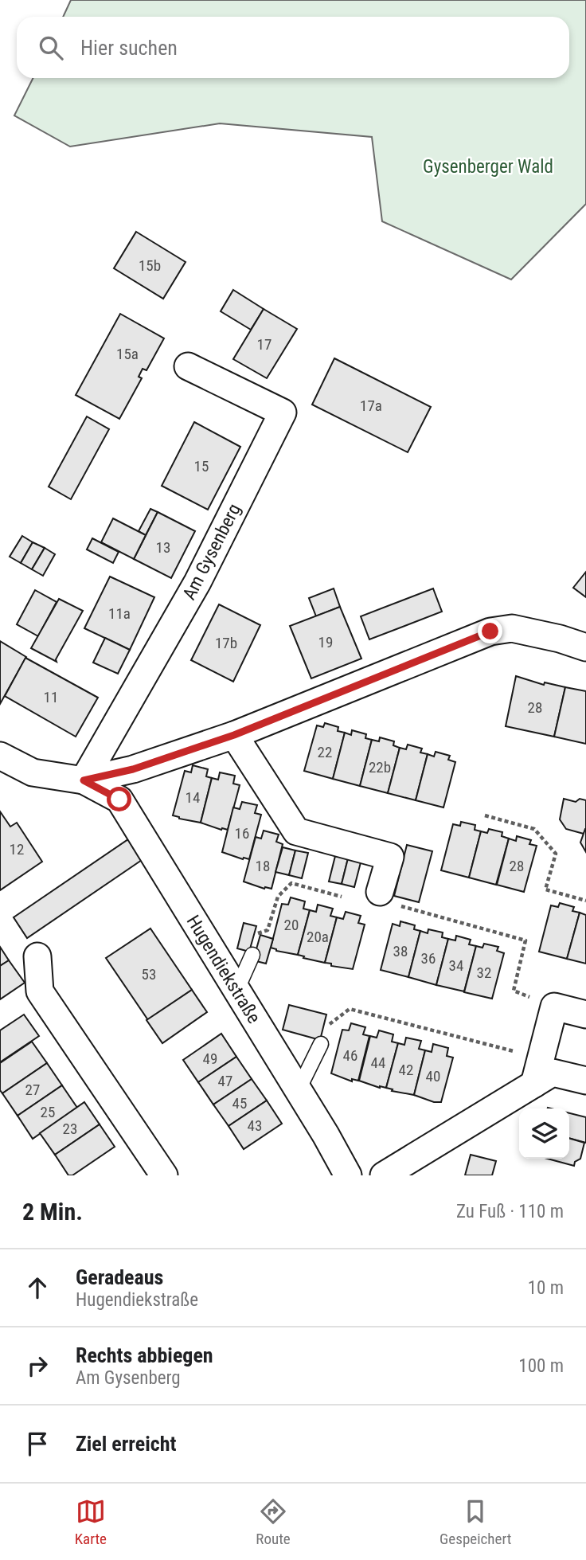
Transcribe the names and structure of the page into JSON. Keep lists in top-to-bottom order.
{
  "streets": {
    "street": ["Am Gysenberg", "Hugendiekstraße"]
  },
  "crossings": [
    ["Am Gysenberg", "Hugendiekstraße"]
  ],
  "parks": ["Gysenberger Wald"],
  "house_numbers": [
    "15b",
    "17",
    "15a",
    "17a",
    "15",
    "13",
    "11a",
    "19",
    "17b",
    "11",
    "28",
    "22",
    "22b",
    "14",
    "16",
    "12",
    "18",
    "28",
    "20",
    "20a",
    "38",
    "36",
    "34",
    "32",
    "53",
    "46",
    "49",
    "44",
    "42",
    "40",
    "47",
    "27",
    "45",
    "25",
    "43",
    "23"
  ],
  "page": {
    "search": "Hier suchen",
    "heading": ["2 Min.", "Zu Fuß · 110 m"],
    "list": [
      ["Geradeaus", "Hugendiekstraße", "10 m"],
      ["Rechts abbiegen", "Am Gysenberg", "100 m"],
      "Ziel erreicht"
    ],
    "nav": ["Karte", "Route", "Gespeichert"]
  }
}
